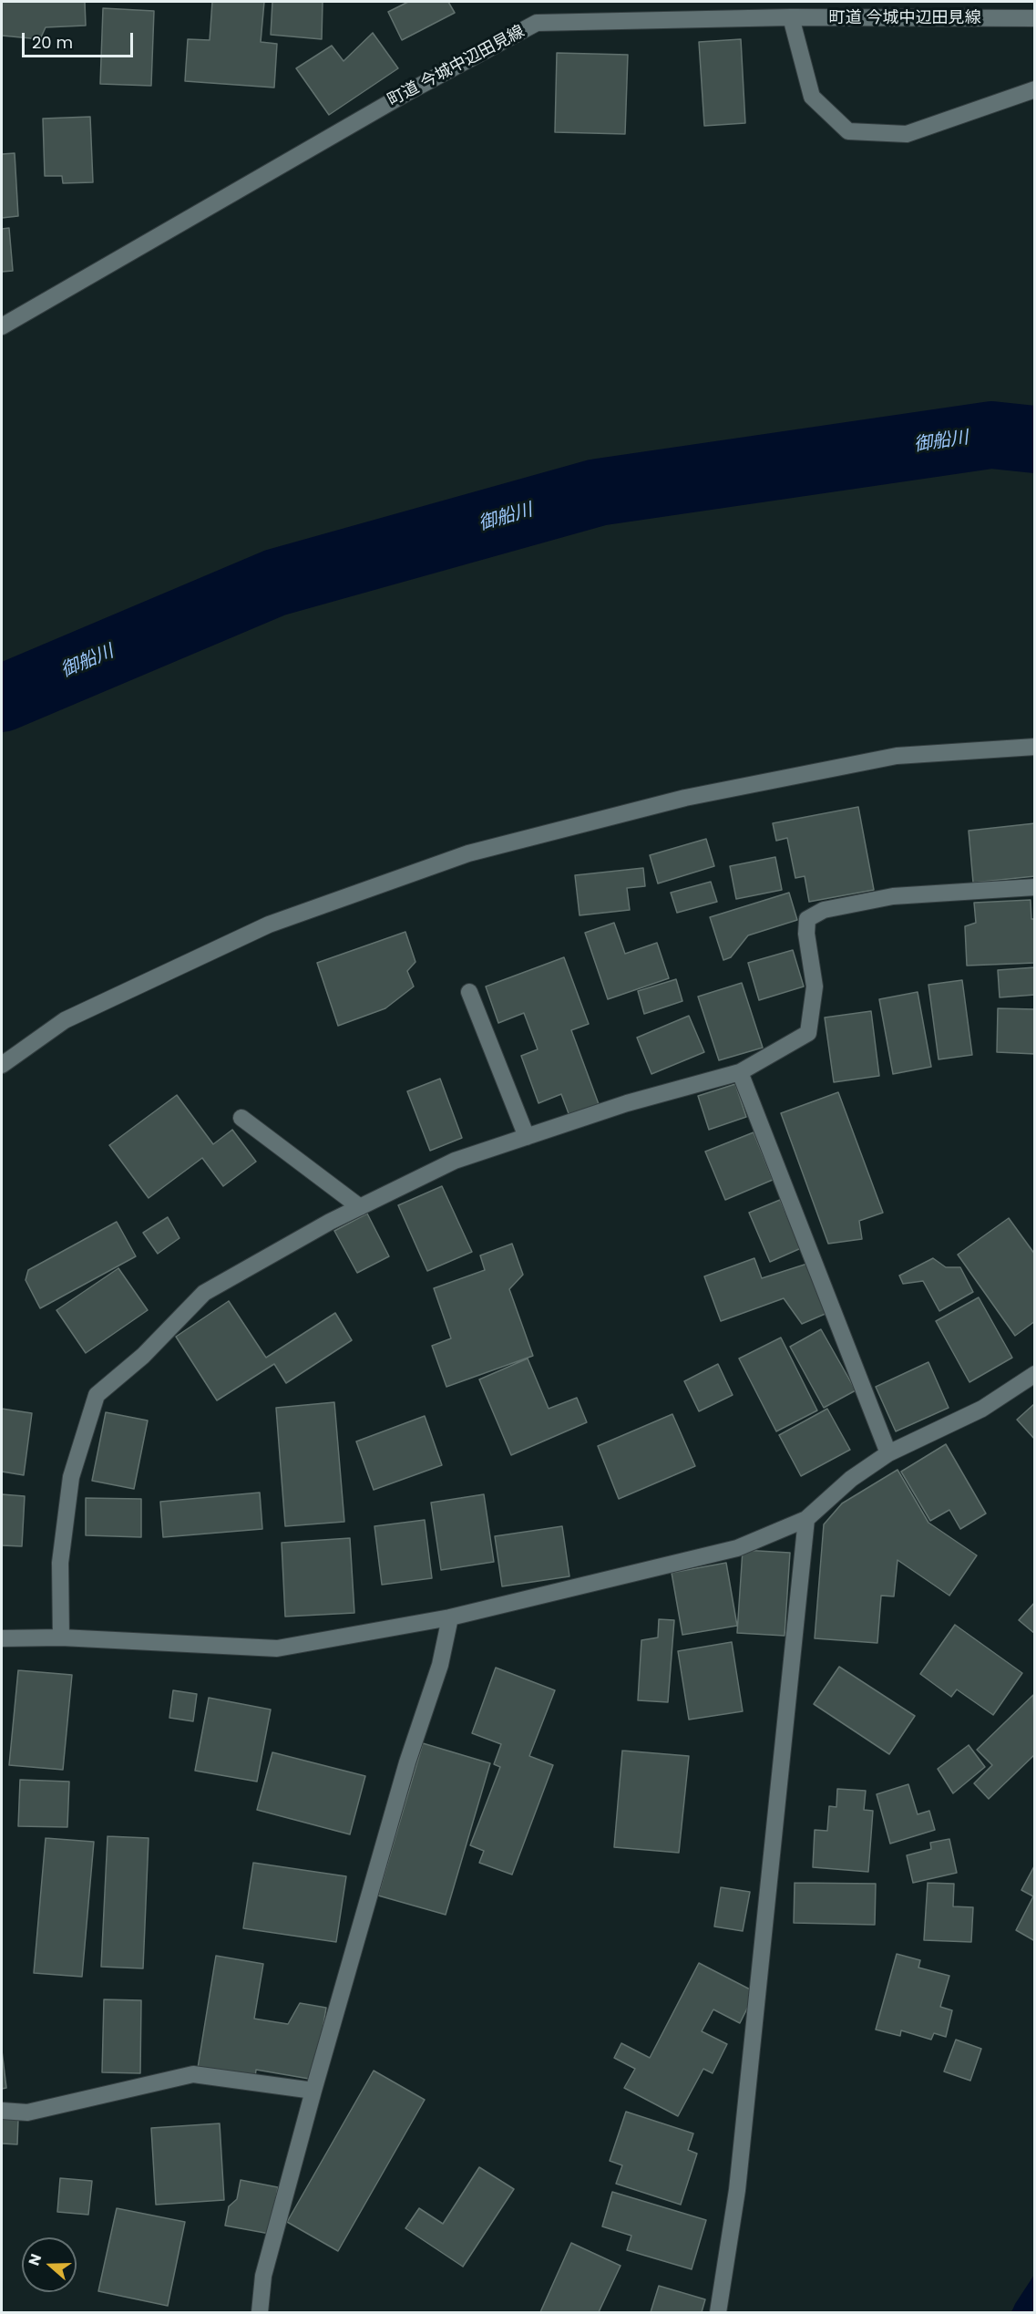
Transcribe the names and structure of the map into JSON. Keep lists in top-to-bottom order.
{
  "streets": {
    "street": ["町道 今城中辺田見線"]
  },
  "water": ["御船川"],
  "scale_bar": "20 m",
  "north": "left"
}
